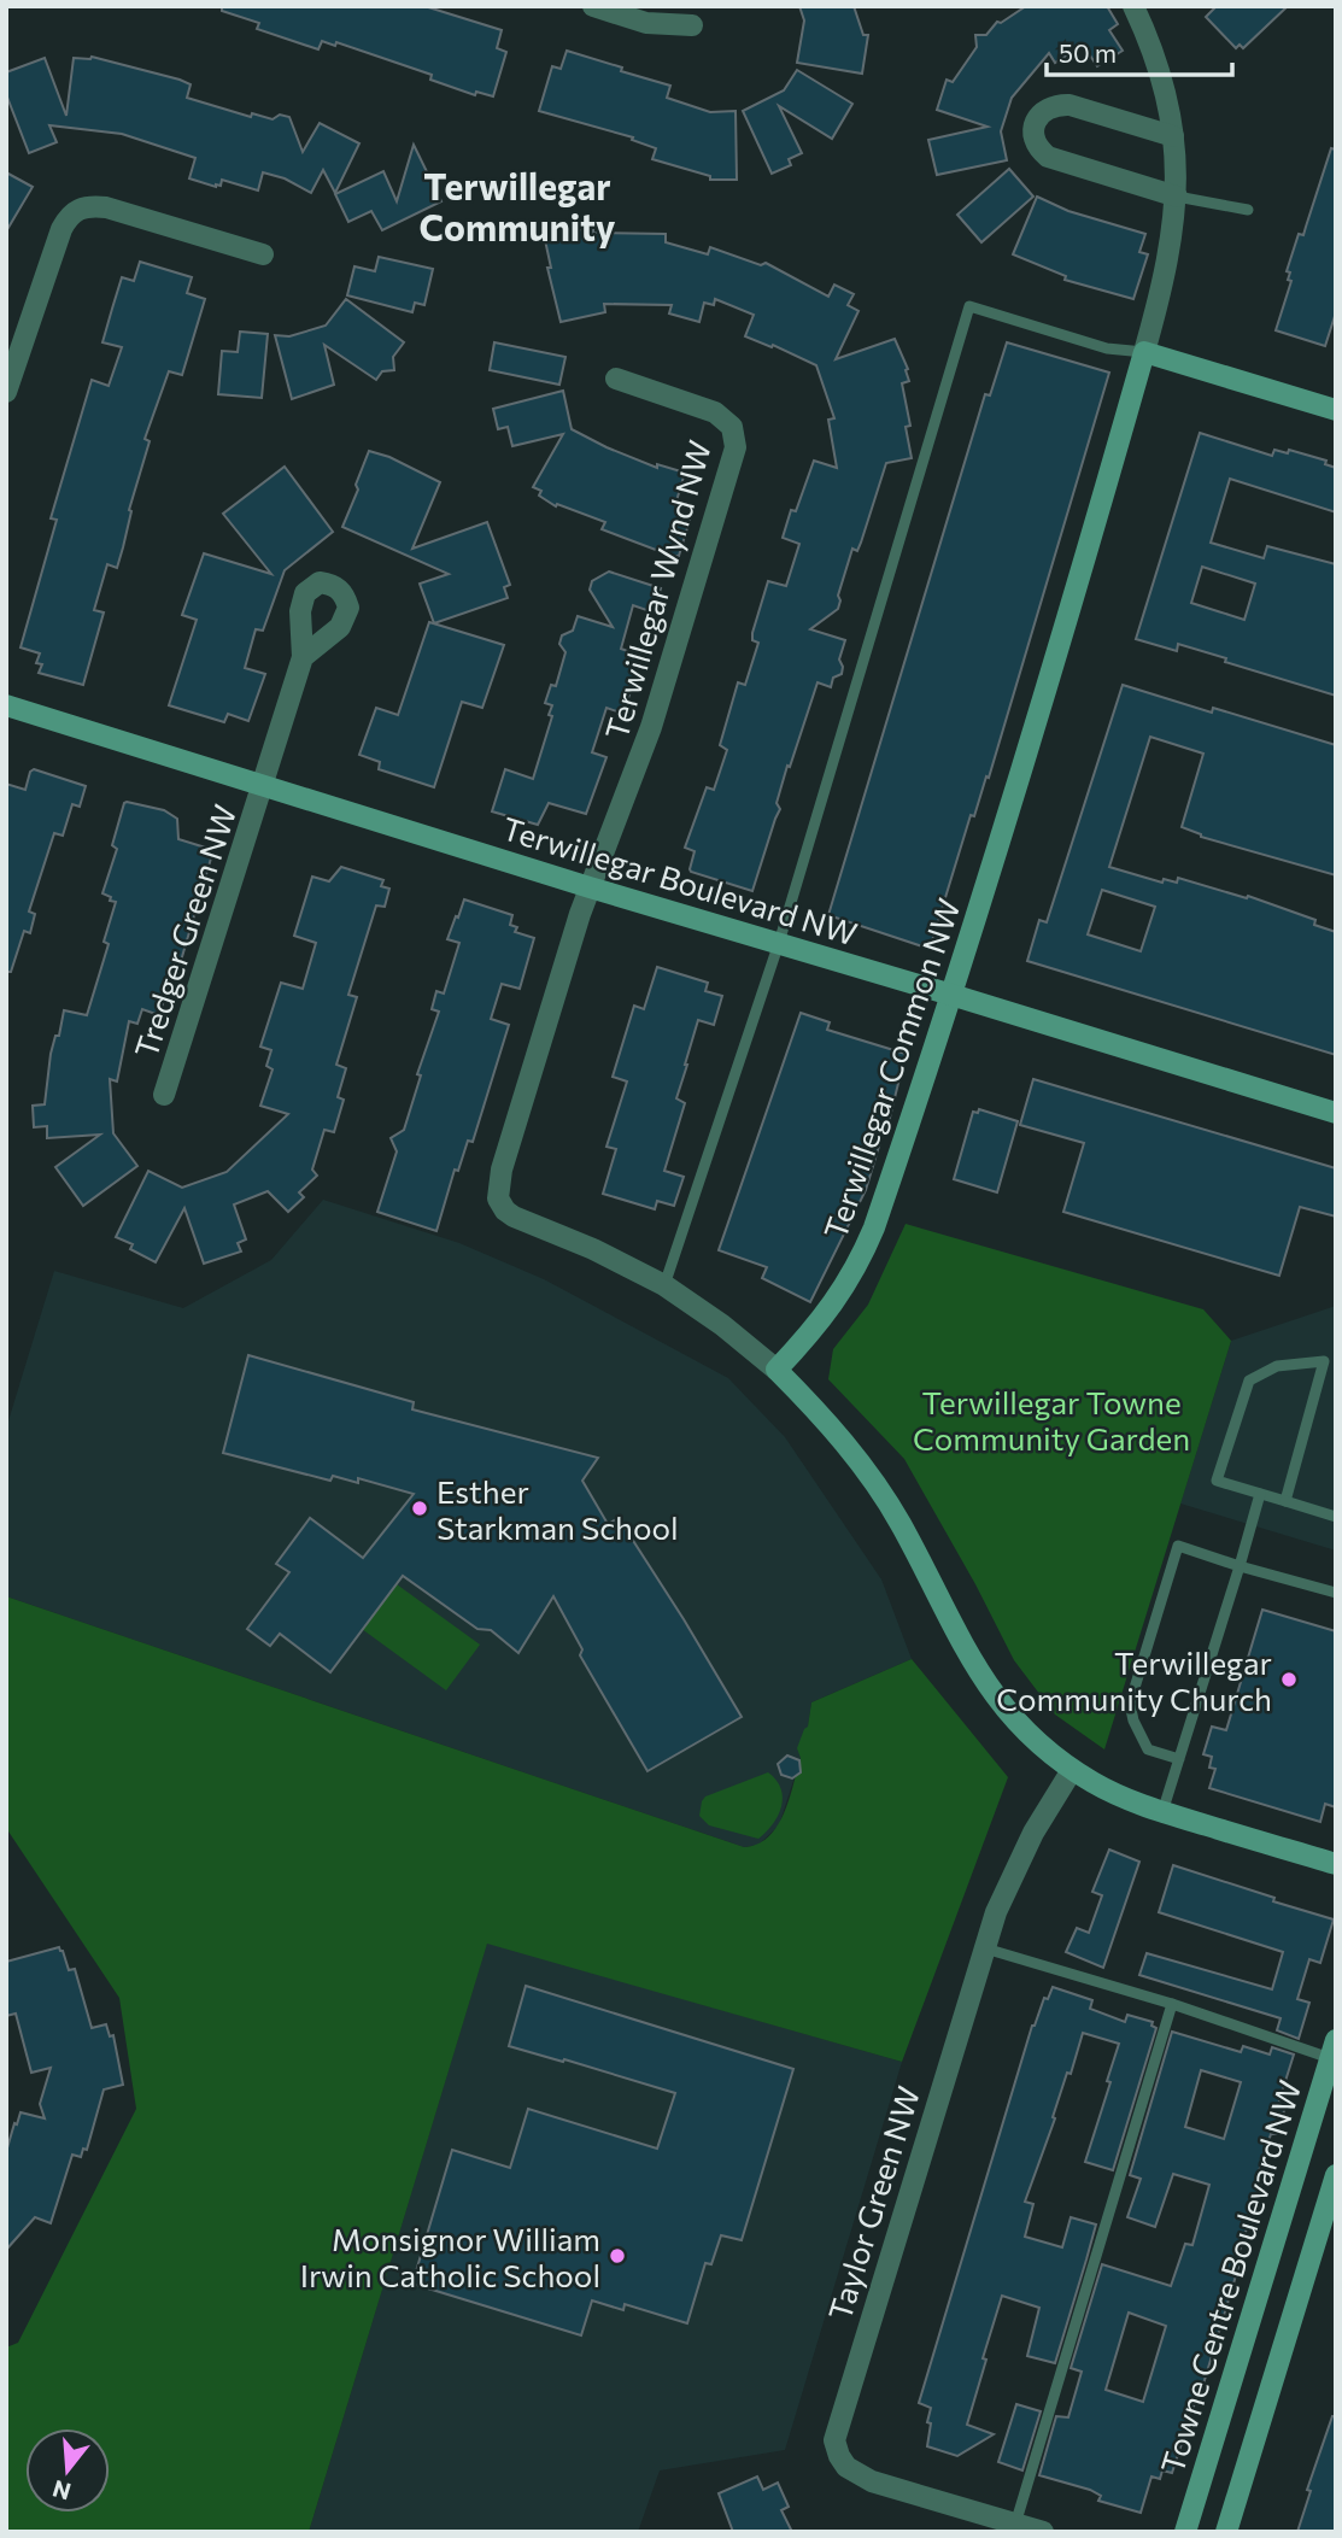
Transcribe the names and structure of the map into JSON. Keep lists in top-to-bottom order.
{
  "streets": {
    "street": [
      "Terwillegar Wynd NW",
      "Terwillegar Boulevard NW",
      "Tredger Green NW",
      "Terwillegar Common NW",
      "Taylor Green NW",
      "Towne Centre Boulevard NW"
    ]
  },
  "crossings": [
    ["Terwillegar Wynd NW", "Terwillegar Boulevard NW"],
    ["Terwillegar Boulevard NW", "Tredger Green NW"],
    ["Terwillegar Boulevard NW", "Terwillegar Common NW"]
  ],
  "districts": ["Terwillegar Community"],
  "parks": ["Terwillegar Towne Community Garden"],
  "places": ["Esther Starkman School", "Terwillegar Community Church", "Monsignor William Irwin Catholic School"],
  "scale_bar": "50 m",
  "north": "bottom"
}
